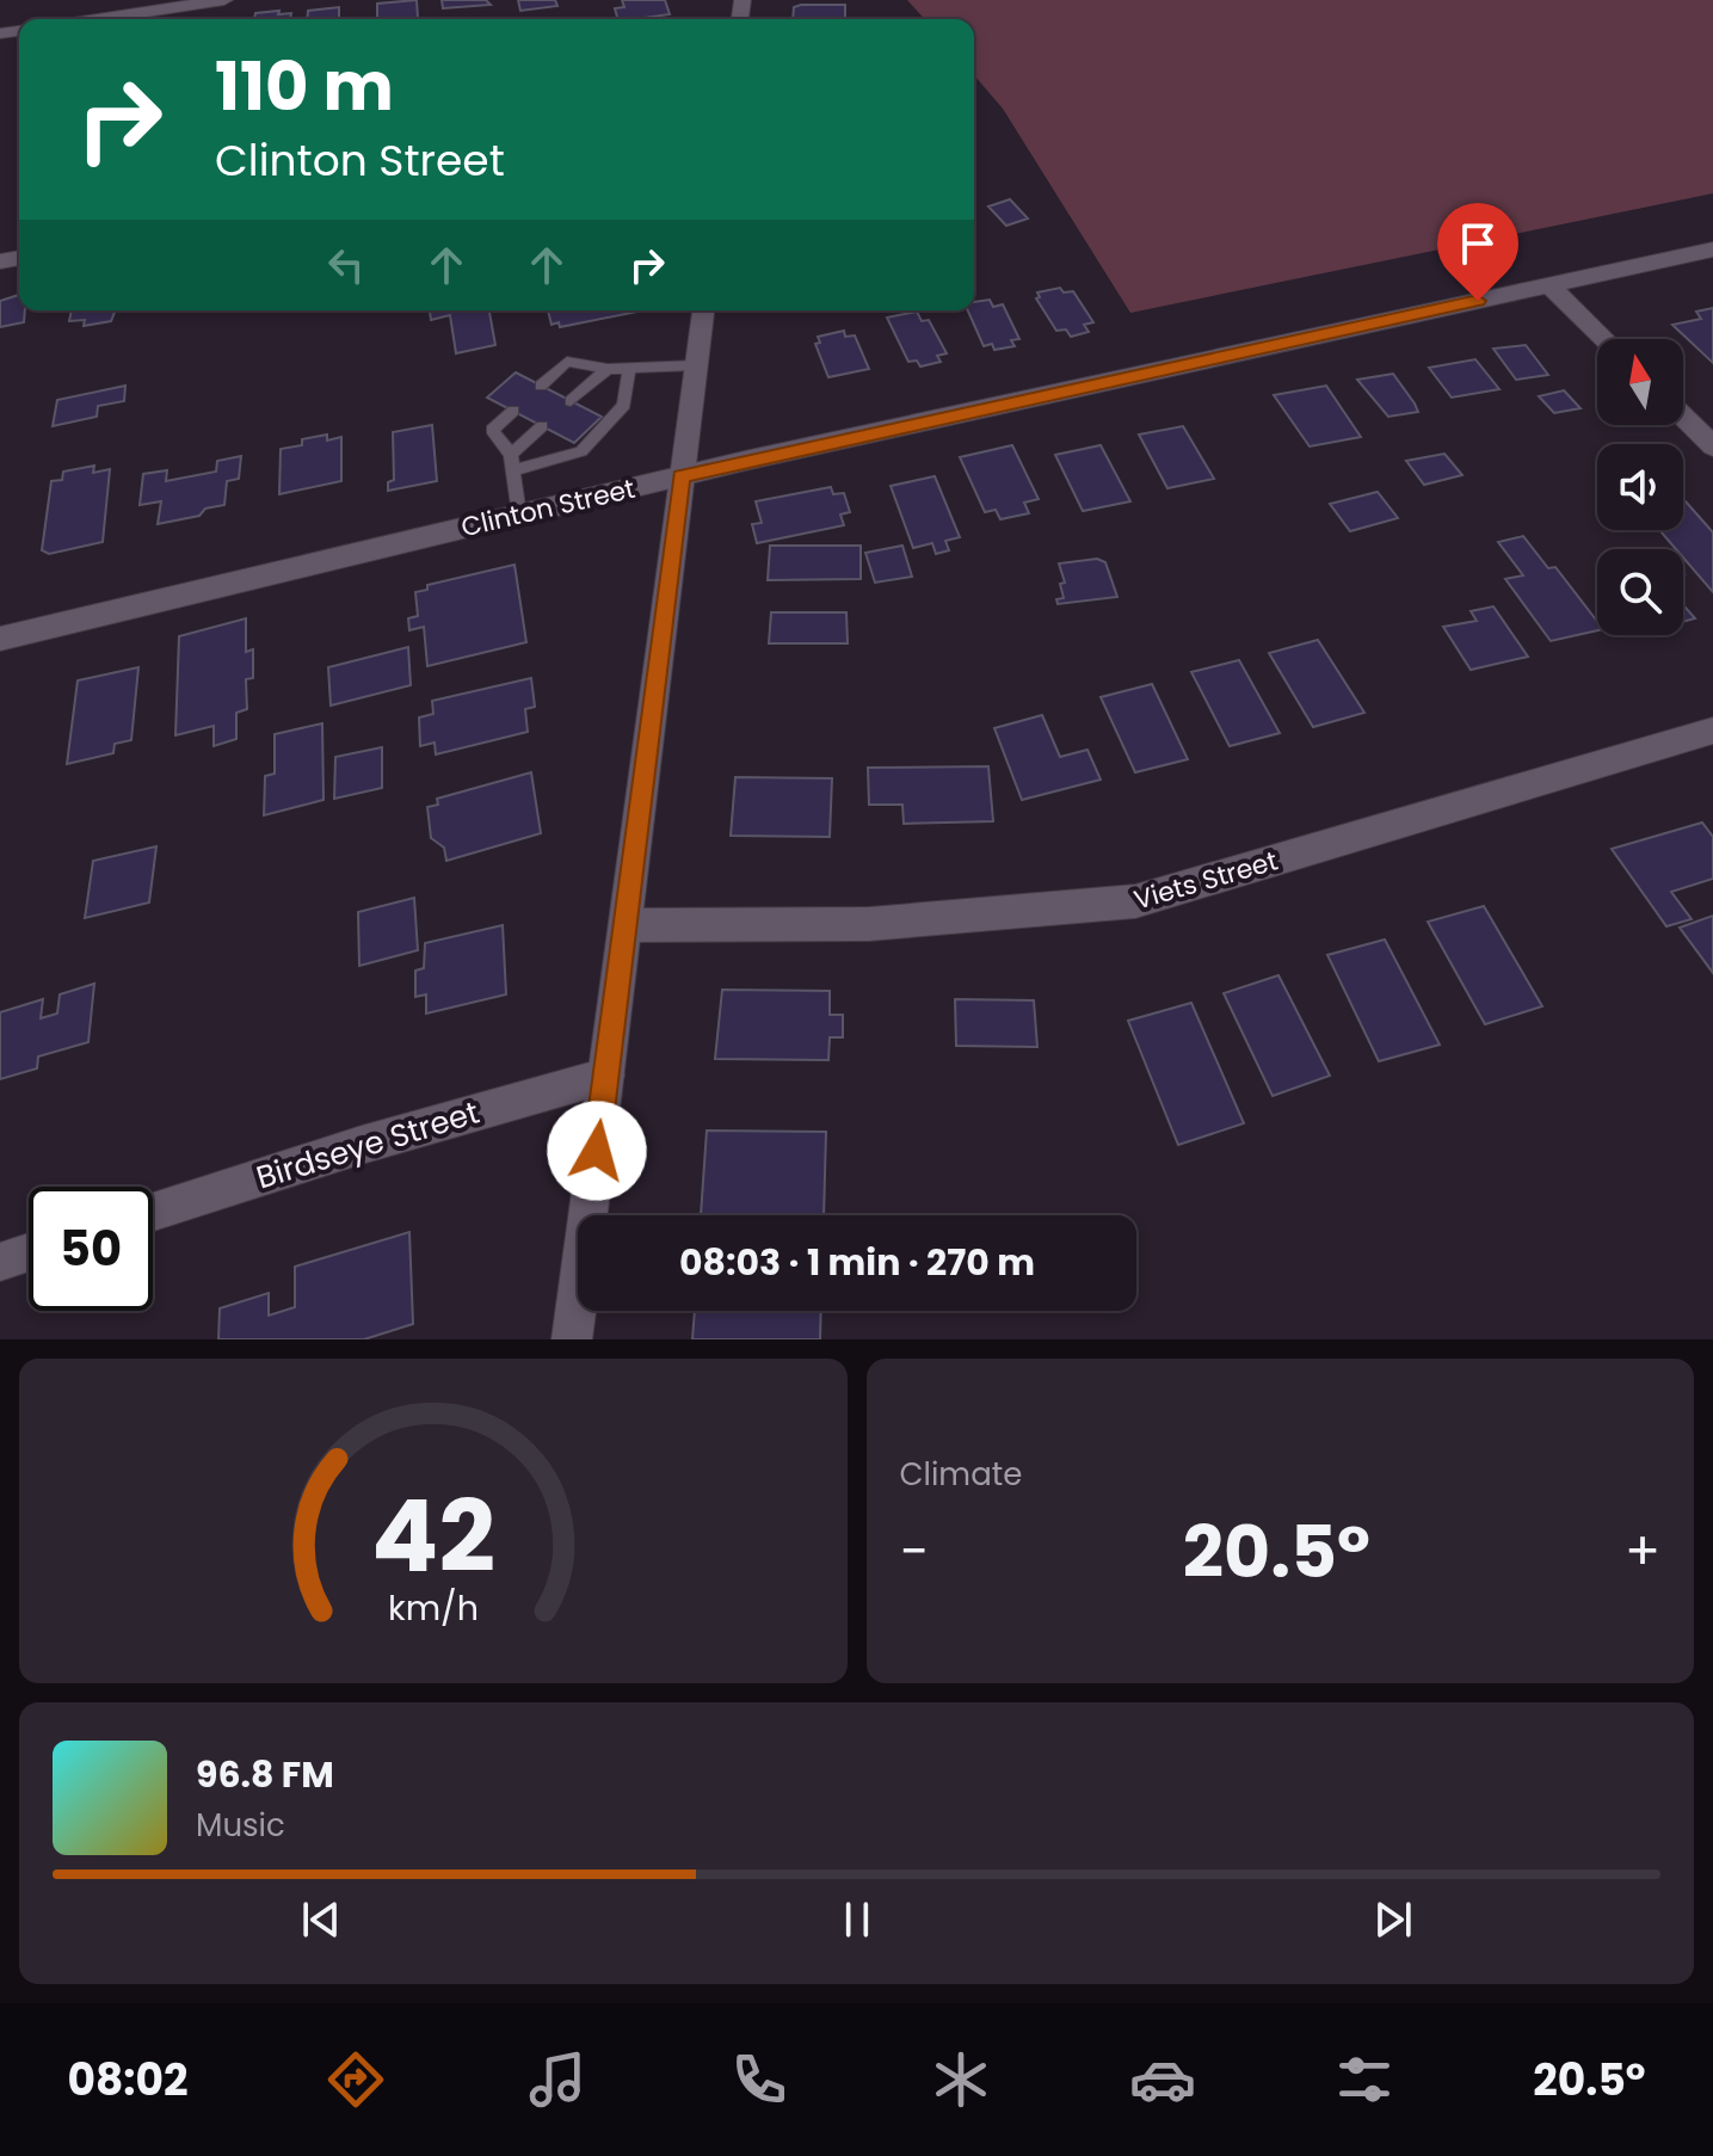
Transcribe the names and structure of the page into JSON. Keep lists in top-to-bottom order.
{
  "streets": {
    "street": ["Clinton Street", "Viets Street", "Birdseye Street"]
  },
  "north": "top",
  "page": {
    "turn": ["110 m", "Clinton Street"],
    "limit": "50",
    "trip": "08:03 · 1 min · 270 m",
    "tile": "Climate",
    "heat": ["−", "20.5°", "+"],
    "song": ["96.8 FM", "Music"],
    "tabs": ["08:02", "20.5°"],
    "gauge": ["42", "km/h"]
  }
}
